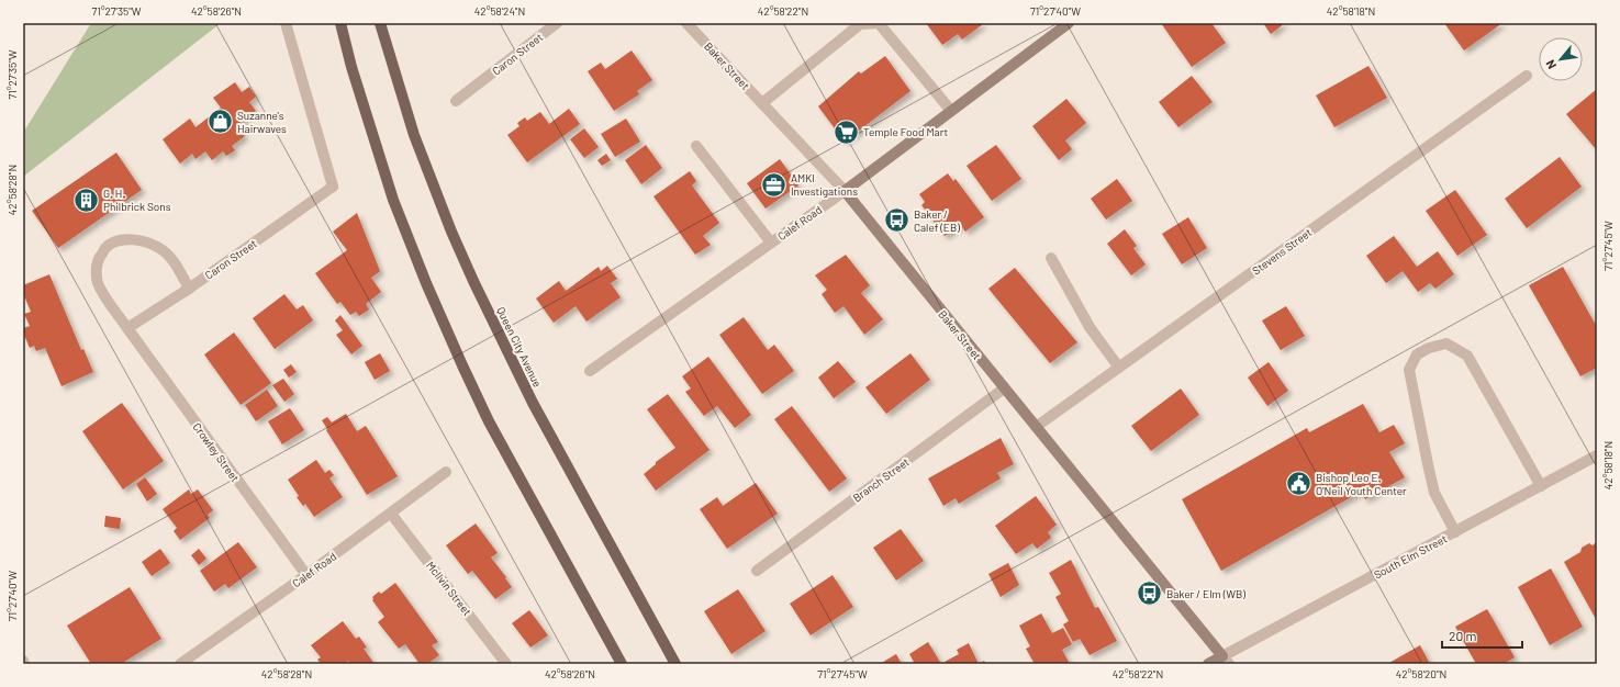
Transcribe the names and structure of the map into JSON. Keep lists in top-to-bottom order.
{
  "streets": {
    "main road": ["Baker Street", "Calef Road", "Queen City Avenue"],
    "street": [
      "Caron Street",
      "Stevens Street",
      "Crowley Street",
      "Branch Street",
      "South Elm Street",
      "McIlvin Street"
    ]
  },
  "crossings": [
    ["Caron Street", "Crowley Street"],
    ["Baker Street", "Calef Road"],
    ["Baker Street", "Stevens Street"],
    ["Baker Street", "Branch Street"],
    ["Baker Street", "South Elm Street"],
    ["Calef Road", "Crowley Street"],
    ["Calef Road", "McIlvin Street"]
  ],
  "places": {
    "shop": ["Suzanne's Hairwaves"],
    "supermarket": ["Temple Food Mart"],
    "office": ["AMKI Investigations"],
    "building": ["G. H. Philbrick Sons"],
    "bus stop": ["Baker / Calef (EB)", "Baker / Elm (WB)"],
    "public building": ["Bishop Leo E. O'Neil Youth Center"]
  },
  "scale_bar": "20 m",
  "north": "bottom left",
  "coordinates": [
    "71°27'35\"W",
    "42°58'26\"N",
    "42°58'24\"N",
    "42°58'22\"N",
    "71°27'40\"W",
    "42°58'18\"N",
    "42°58'28\"N",
    "71°27'45\"W",
    "42°58'20\"N"
  ]
}
